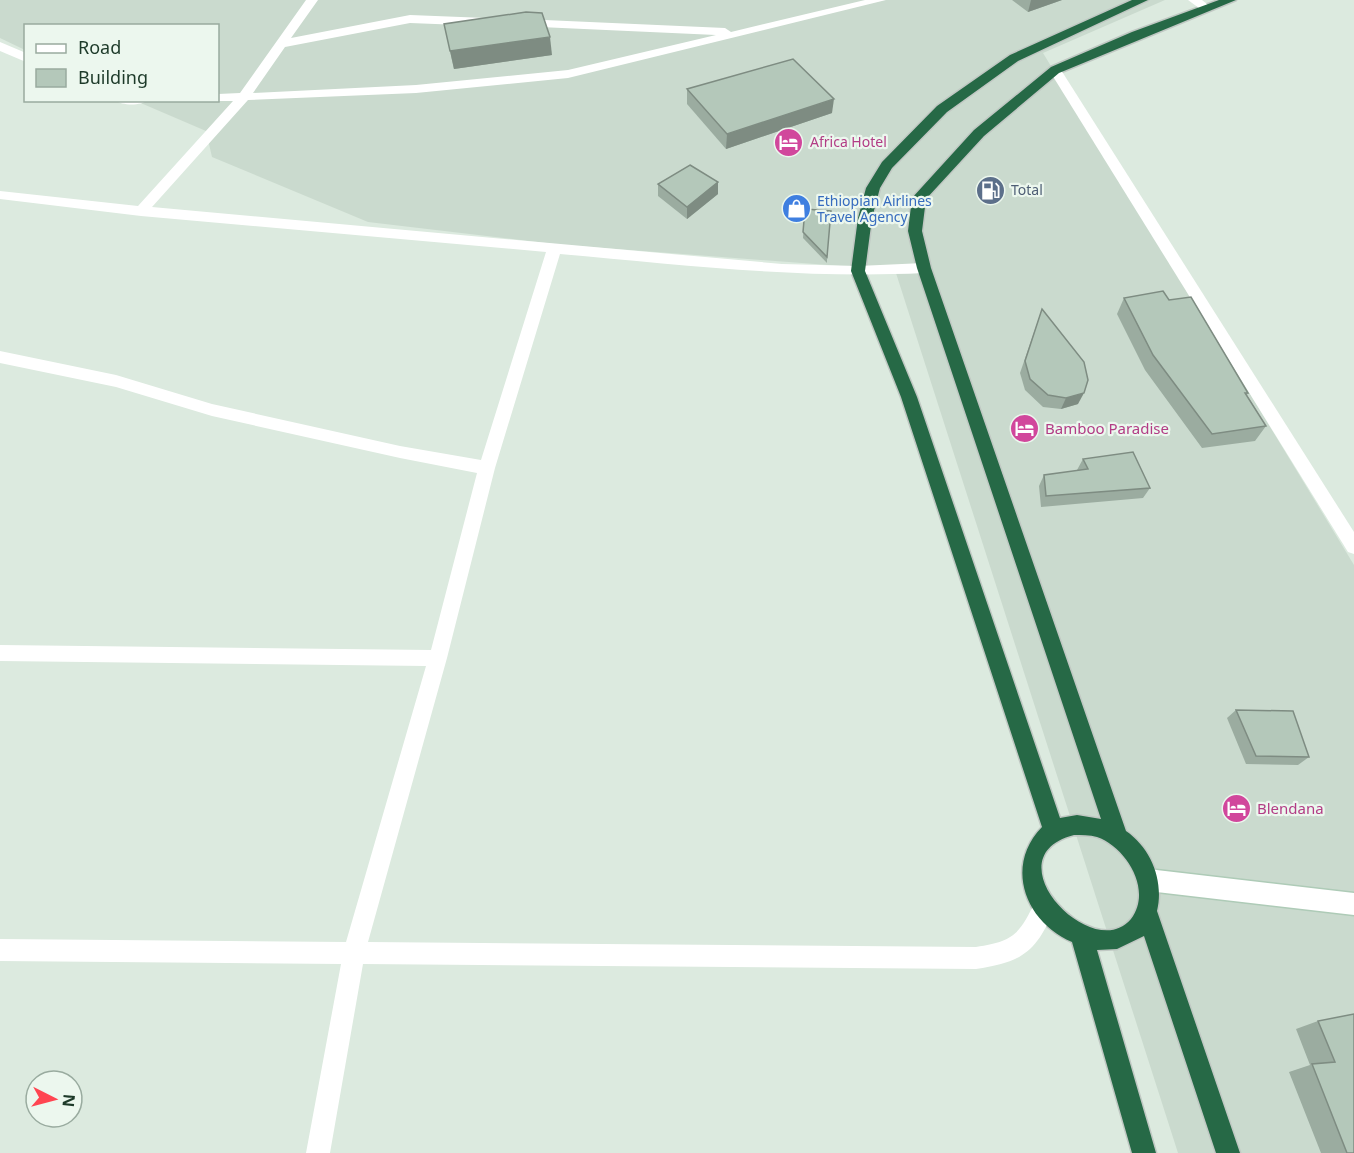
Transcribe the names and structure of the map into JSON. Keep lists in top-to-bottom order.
{
  "places": {
    "hotel": ["Africa Hotel", "Bamboo Paradise", "Blendana"],
    "fuel station": ["Total"],
    "shop": ["Ethiopian Airlines Travel Agency"]
  },
  "legend": ["Road", "Building"],
  "north": "right"
}
